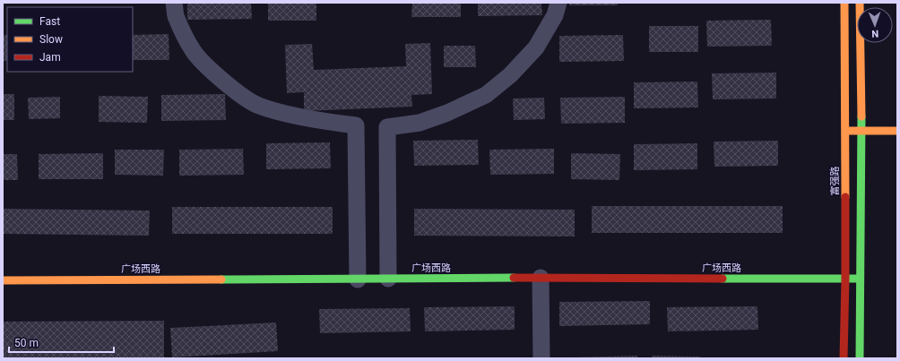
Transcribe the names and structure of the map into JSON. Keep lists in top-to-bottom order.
{
  "streets": {
    "main road": ["富强路", "广场西路"]
  },
  "crossings": [
    ["富强路", "广场西路"]
  ],
  "legend": ["Fast", "Slow", "Jam"],
  "scale_bar": "50 m",
  "north": "bottom"
}
